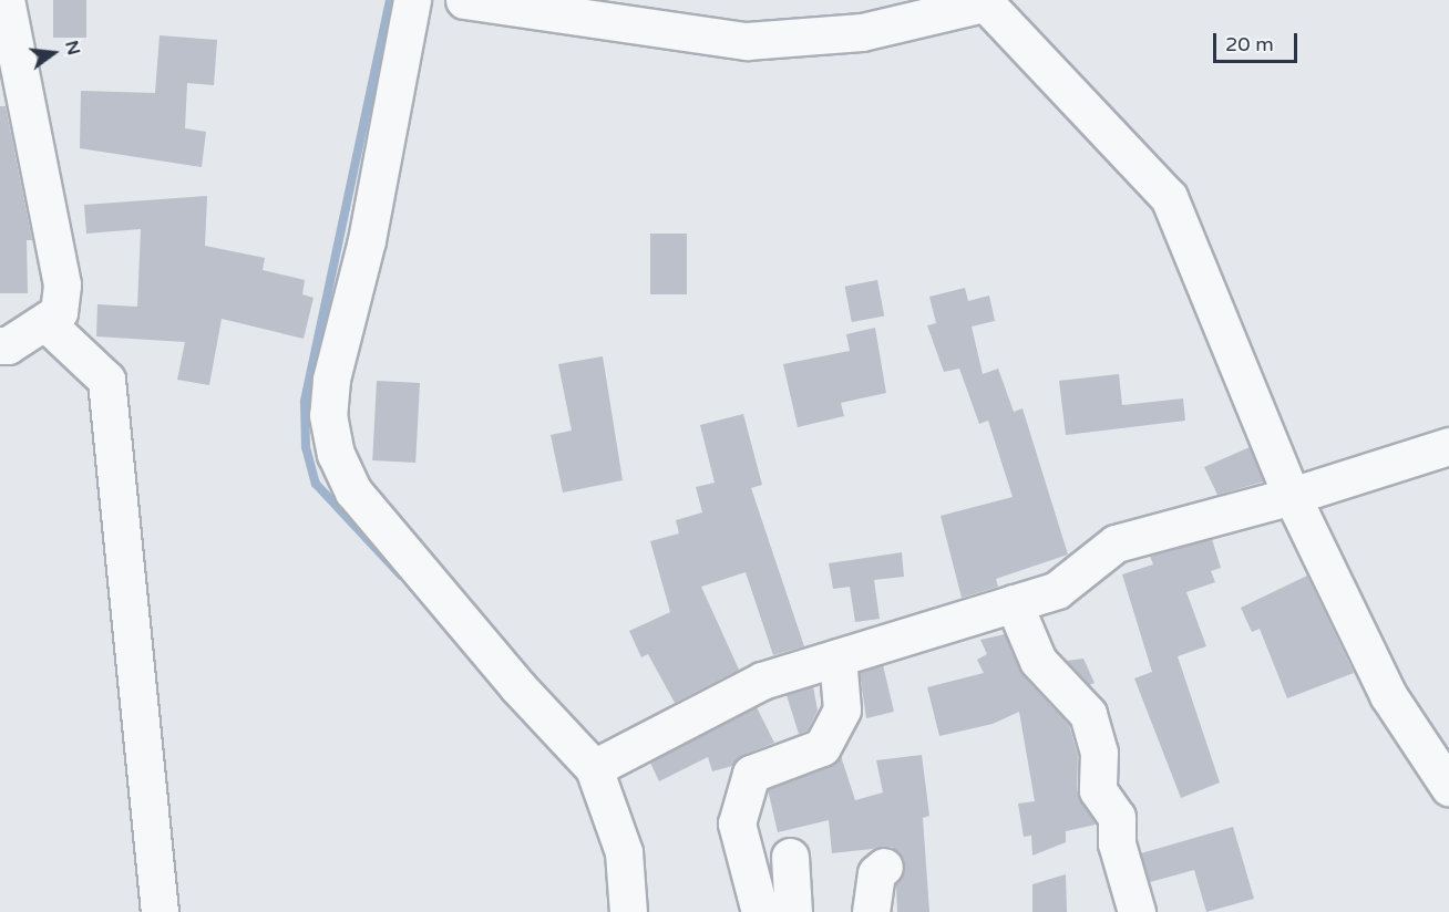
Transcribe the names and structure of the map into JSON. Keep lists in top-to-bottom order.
{
  "scale_bar": "20 m",
  "north": "right"
}
